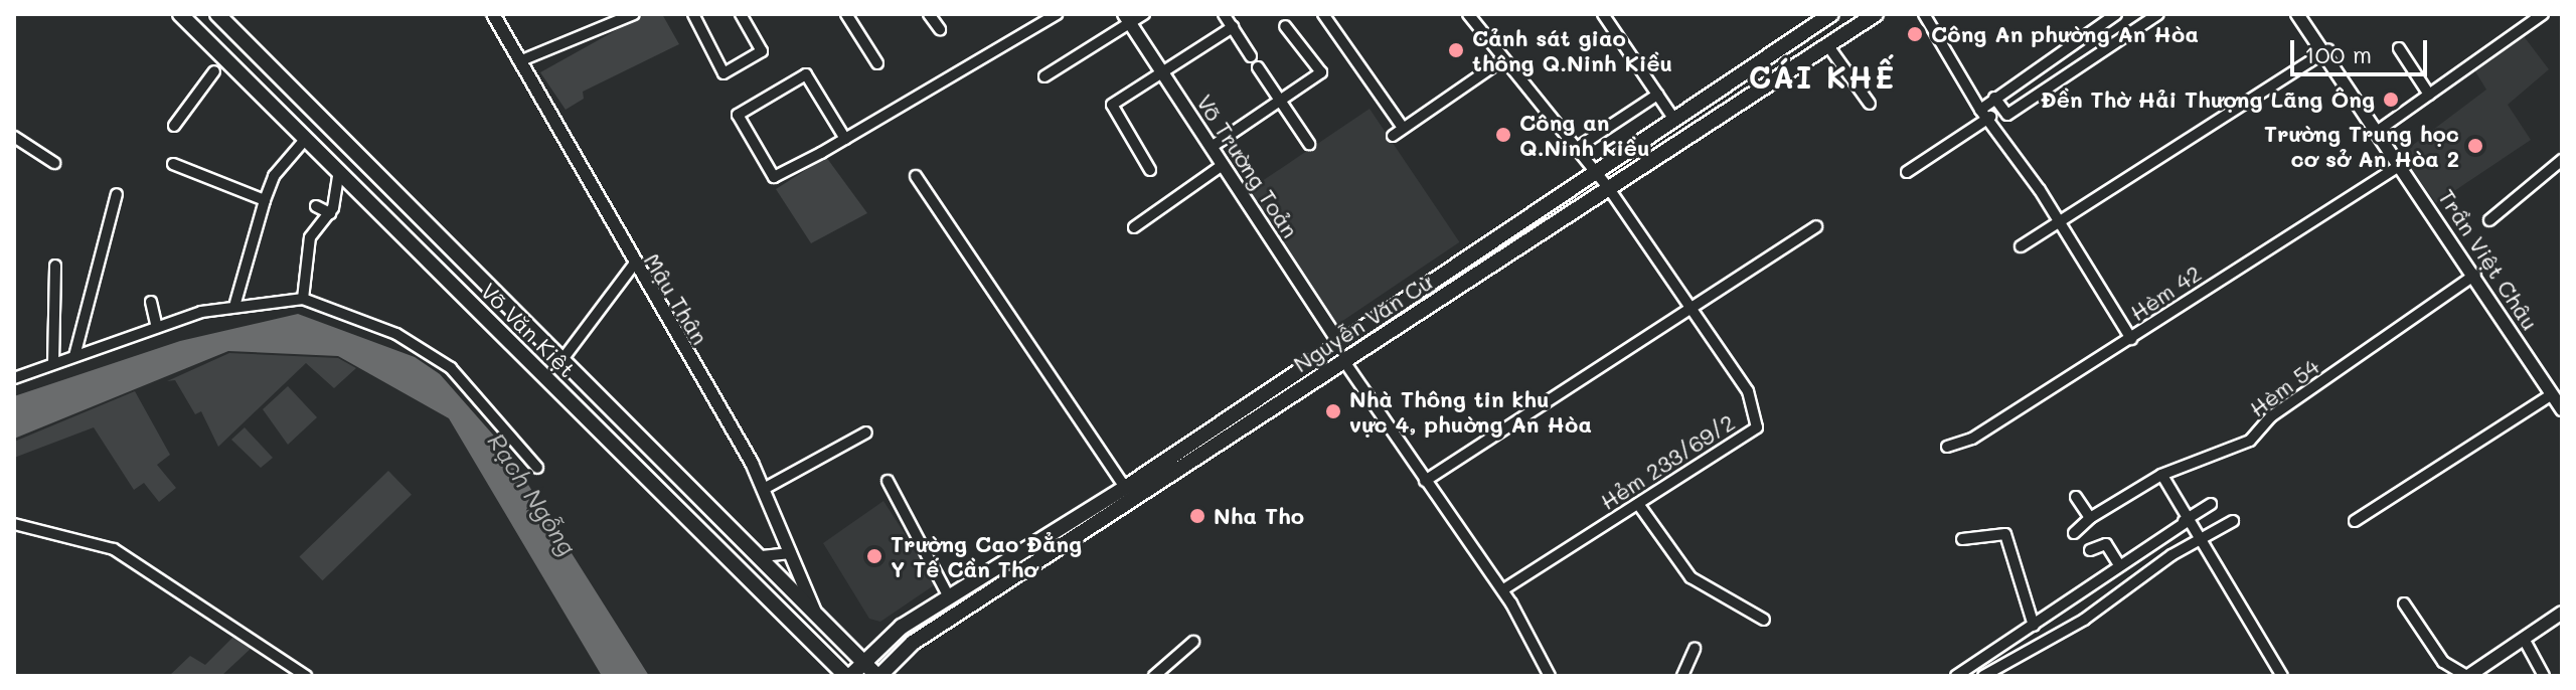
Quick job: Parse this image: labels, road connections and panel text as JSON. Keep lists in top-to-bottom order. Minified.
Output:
{"streets":{"main road":["Nguyễn Văn Cừ","Võ Văn Kiệt"],"street":["Võ Trường Toản","Trần Việt Châu","Hèm 42","Mậu Thân","Hèm 54","Hẻm 233/69/2"]},"crossings":[["Võ Trường Toản","Nguyễn Văn Cừ"],["Trần Việt Châu","Hèm 42"],["Trần Việt Châu","Hèm 54"],["Mậu Thân","Võ Văn Kiệt"],["Nguyễn Văn Cừ","Võ Văn Kiệt"],["Nguyễn Văn Cừ","Hẻm 233/69/2"]],"districts":["CÁI KHẾ"],"water":["Rạch Ngỗng"],"places":["Công An phường An Hòa","Cảnh sát giao thông Q.Ninh Kiều","Đền Thờ Hải Thượng Lãng Ông","Công an Q.Ninh Kiều","Trường Trung học cơ sở An Hòa 2","Nhà Thông tin khu vực 4, phuờng An Hòa","Nha Tho","Trường Cao Đẳng Y Tế Cần Thơ"],"scale_bar":"100 m"}
